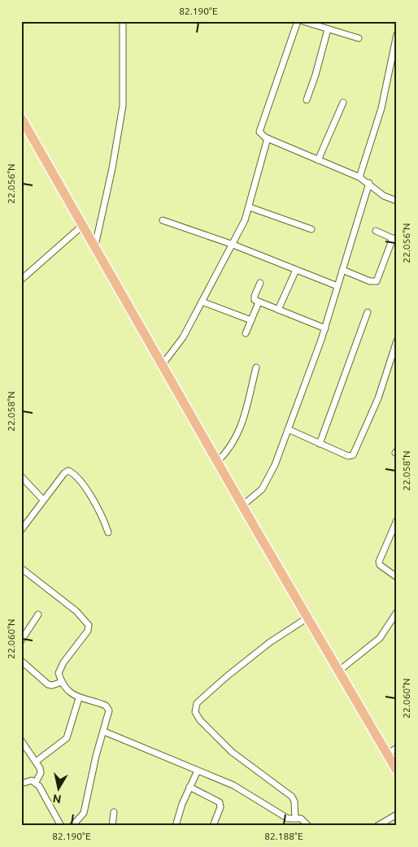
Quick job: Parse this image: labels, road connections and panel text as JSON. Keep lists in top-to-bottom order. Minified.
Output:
{"north":"bottom","coordinates":["82.190°E","22.056°N","22.058°N","22.060°N","82.188°E"]}
